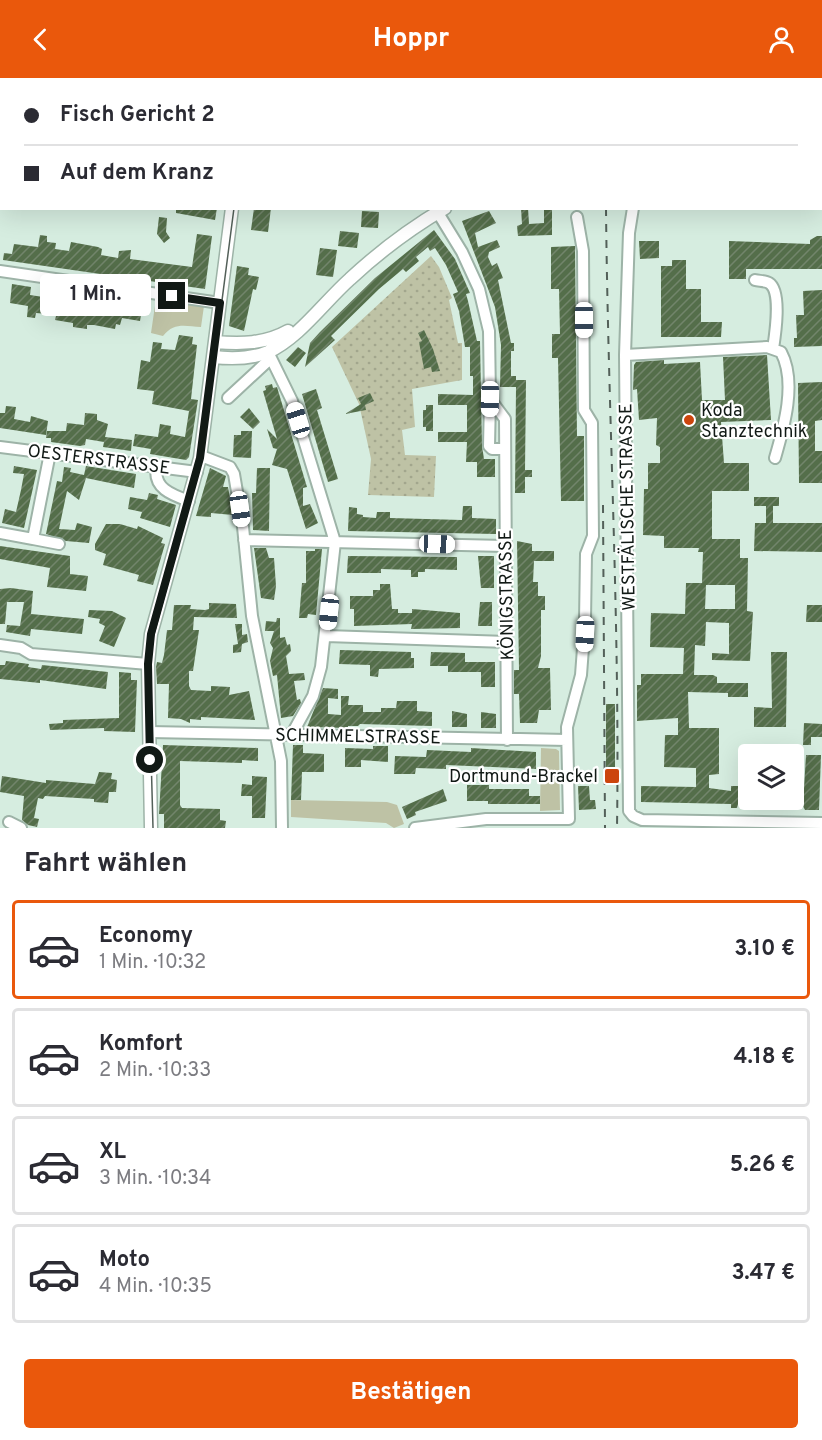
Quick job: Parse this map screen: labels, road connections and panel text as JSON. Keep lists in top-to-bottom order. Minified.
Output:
{"streets":{"street":["OESTERSTRASSE","WESTFÄLISCHE STRASSE","KÖNIGSTRASSE","SCHIMMELSTRASSE"]},"crossings":[["KÖNIGSTRASSE","SCHIMMELSTRASSE"]],"places":{"other":["Koda Stanztechnik"],"transit":["Dortmund-Brackel"]},"page":{"header":"Hoppr","banner":["Fisch Gericht 2","Auf dem Kranz"],"bubble":"1 Min.","heading":"Fahrt wählen","list":[{"name":"Economy","note":"1 Min. · 10:32","value":"3.10 €"},{"name":"Komfort","note":"2 Min. · 10:33","value":"4.18 €"},{"name":"XL","note":"3 Min. · 10:34","value":"5.26 €"},{"name":"Moto","note":"4 Min. · 10:35","value":"3.47 €"}],"buttons":"Bestätigen"}}
